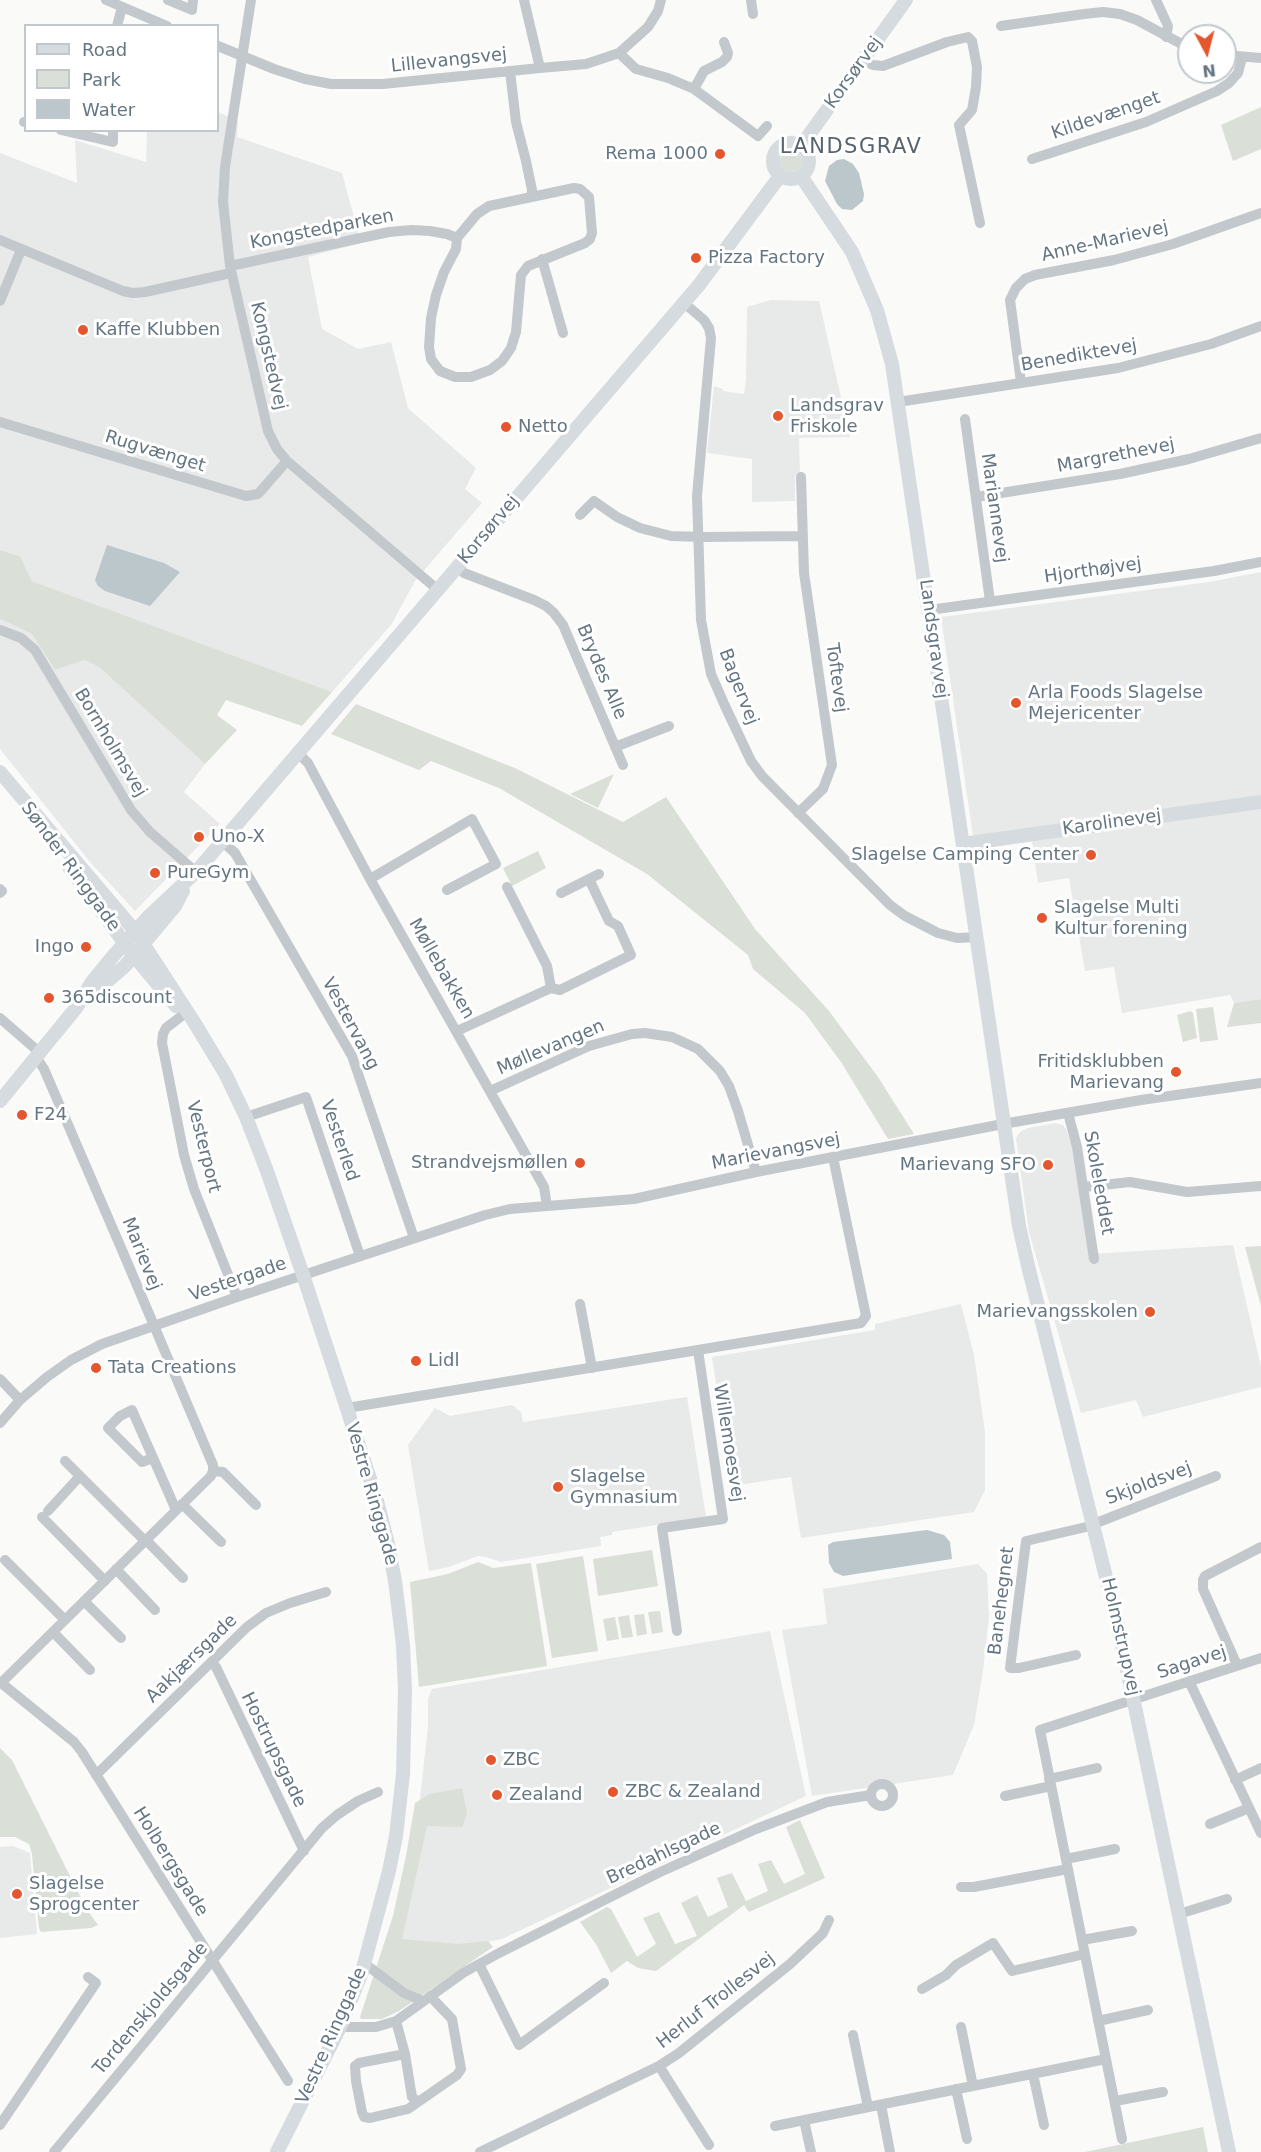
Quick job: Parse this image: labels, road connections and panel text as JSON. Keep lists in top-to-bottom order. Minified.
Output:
{"streets":{"street":["Lillevangsvej","Korsørvej","Kildevænget","Kongstedparken","Anne-Marievej","Kongstedvej","Benediktevej","Rugvænget","Margrethevej","Mariannevej","Hjorthøjvej","Landsgravvej","Brydes Alle","Toftevej","Bagervej","Bornholmsvej","Karolinevej","Sønder Ringgade","Møllebakken","Vestervang","Møllevangen","Vesterled","Vesterport","Marievangsvej","Skoleleddet","Marievej","Vestergade","Willemoesvej","Skjoldsvej","Vestre Ringgade","Banehegnet","Holmstrupvej","Aakjærsgade","Sagavej","Hostrupsgade","Bredahlsgade","Holbergsgade","Herluf Trollesvej","Tordenskjoldsgade"]},"crossings":[["Lillevangsvej","Kongstedvej"],["Korsørvej","Kongstedvej"],["Korsørvej","Landsgravvej"],["Korsørvej","Brydes Alle"],["Korsørvej","Bagervej"],["Korsørvej","Bornholmsvej"],["Korsørvej","Sønder Ringgade"],["Korsørvej","Møllebakken"],["Korsørvej","Vestervang"],["Korsørvej","Marievej"],["Korsørvej","Vestre Ringgade"],["Kongstedparken","Kongstedvej"],["Anne-Marievej","Benediktevej"],["Kongstedvej","Rugvænget"],["Benediktevej","Landsgravvej"],["Margrethevej","Mariannevej"],["Mariannevej","Hjorthøjvej"],["Hjorthøjvej","Landsgravvej"],["Landsgravvej","Bagervej"],["Landsgravvej","Karolinevej"],["Landsgravvej","Marievangsvej"],["Landsgravvej","Holmstrupvej"],["Toftevej","Bagervej"],["Sønder Ringgade","Vestre Ringgade"],["Møllebakken","Møllevangen"],["Møllebakken","Marievangsvej"],["Vestervang","Marievangsvej"],["Møllevangen","Marievangsvej"],["Vesterled","Marievangsvej"],["Vesterled","Vestre Ringgade"],["Vesterport","Vestergade"],["Vesterport","Vestre Ringgade"],["Marievangsvej","Skoleleddet"],["Marievangsvej","Vestergade"],["Marievangsvej","Vestre Ringgade"],["Marievangsvej","Holmstrupvej"],["Marievej","Vestergade"],["Vestergade","Vestre Ringgade"],["Skjoldsvej","Banehegnet"],["Skjoldsvej","Holmstrupvej"],["Vestre Ringgade","Bredahlsgade"],["Banehegnet","Holmstrupvej"],["Holmstrupvej","Sagavej"],["Aakjærsgade","Hostrupsgade"],["Aakjærsgade","Holbergsgade"],["Hostrupsgade","Tordenskjoldsgade"],["Holbergsgade","Tordenskjoldsgade"]],"districts":["LANDSGRAV"],"places":["Rema 1000","Pizza Factory","Kaffe Klubben","Landsgrav Friskole","Netto","Arla Foods Slagelse Mejericenter","Uno-X","Slagelse Camping Center","PureGym","Slagelse Multi Kultur forening","Ingo","365discount","Fritidsklubben Marievang","F24","Strandvejsmøllen","Marievang SFO","Marievangsskolen","Lidl","Tata Creations","Slagelse Gymnasium","ZBC","ZBC & Zealand","Zealand","Slagelse Sprogcenter"],"legend":["Road","Park","Water"],"north":"bottom"}
